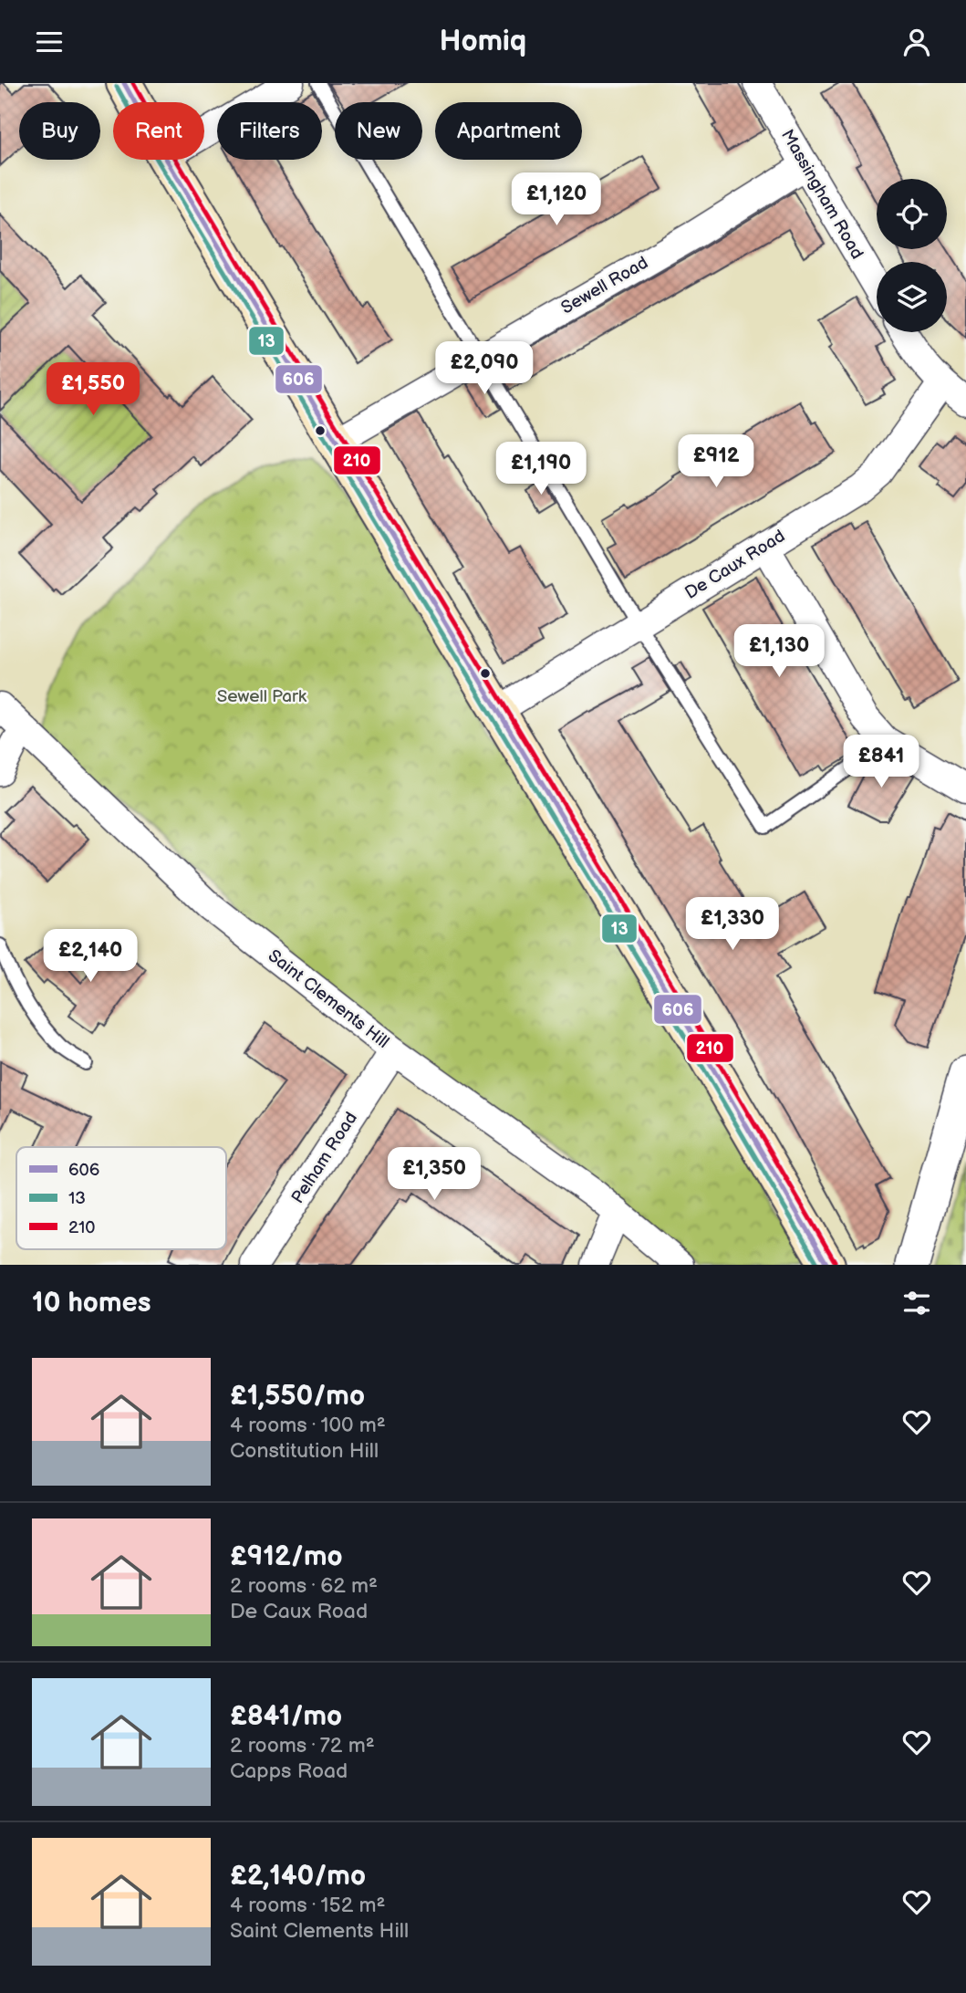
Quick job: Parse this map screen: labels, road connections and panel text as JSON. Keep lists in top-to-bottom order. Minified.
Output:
{"streets":{"street":["Massingham Road","Sewell Road","De Caux Road","Saint Clements Hill","Pelham Road"]},"crossings":[["Massingham Road","Sewell Road"],["Saint Clements Hill","Pelham Road"]],"parks":["Sewell Park"],"lines":["transit line 606","transit line 210","transit line 13"],"legend":["606","13","210"],"page":{"header":"Homiq","chip":["Buy","Rent","Filters","New","Apartment"],"price":["£1,120","£2,090","£1,550","£912","£1,190","£1,130","£841","£1,330","£2,140","£1,350"],"heading":"10 homes","list":[{"name":"£1,550/mo","note":"4 rooms · 100 m² · Constitution Hill"},{"name":"£912/mo","note":"2 rooms · 62 m² · De Caux Road"},{"name":"£841/mo","note":"2 rooms · 72 m² · Capps Road"},{"name":"£2,140/mo","note":"4 rooms · 152 m² · Saint Clements Hill"}]}}
